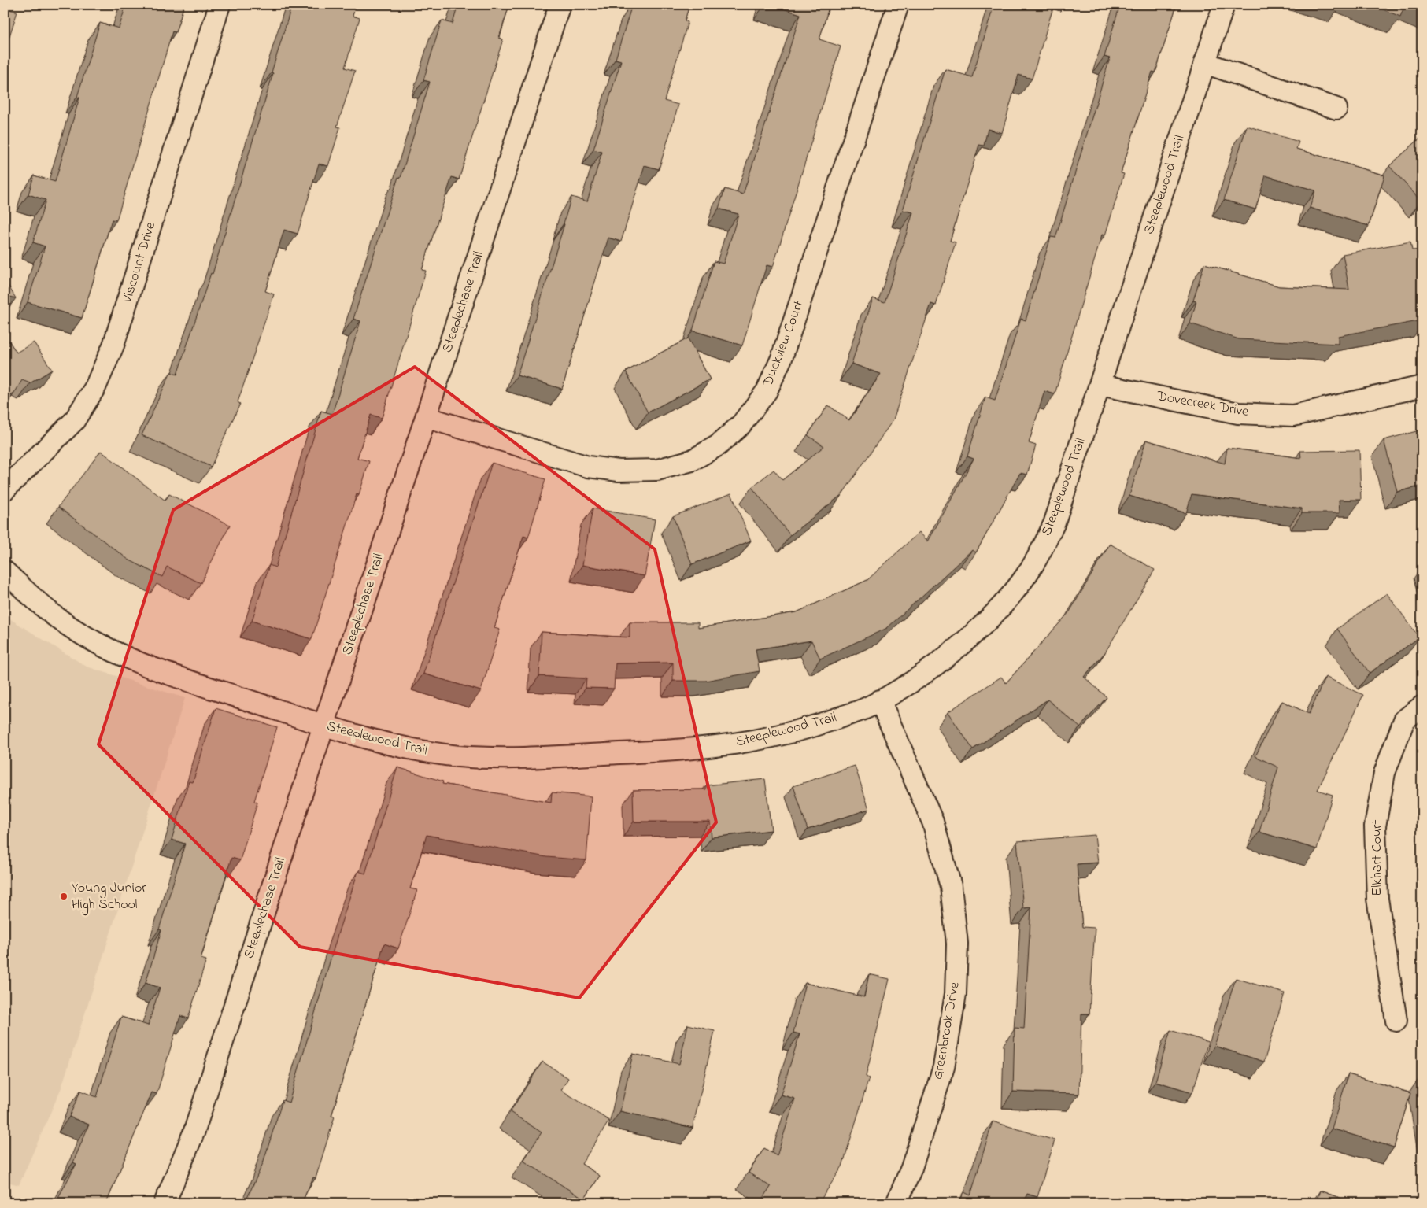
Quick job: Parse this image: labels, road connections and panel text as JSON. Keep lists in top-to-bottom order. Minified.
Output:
{"streets":{"street":["Steeplewood Trail","Viscount Drive","Steeplechase Trail","Duckview Court","Dovecreek Drive","Elkhart Court","Greenbrook Drive"]},"crossings":[["Steeplewood Trail","Steeplechase Trail"],["Steeplewood Trail","Dovecreek Drive"],["Steeplewood Trail","Greenbrook Drive"],["Steeplechase Trail","Duckview Court"]],"places":["Young Junior High School"]}
